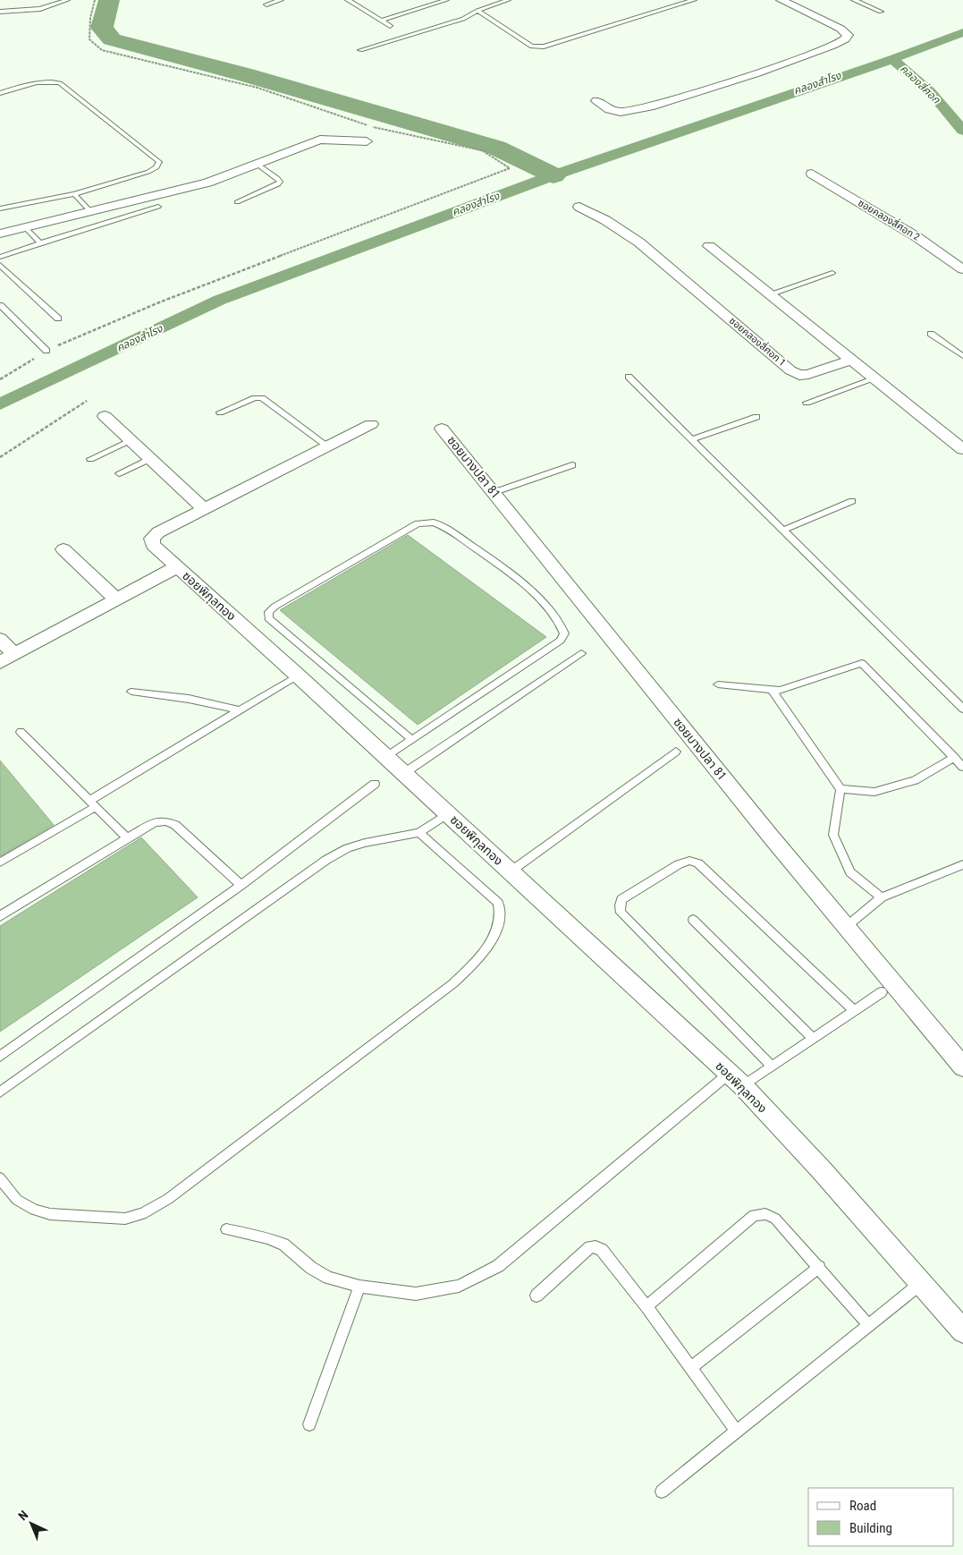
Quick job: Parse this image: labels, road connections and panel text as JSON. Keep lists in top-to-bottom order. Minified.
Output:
{"streets":{"street":["ซอยคลองสี่ศอก 2","ซอยคลองสี่ศอก 1","ซอยบางปลา 81","ซอยพิกุลทอง"]},"water":["คลองสำโรง","คลองสี่ศอก"],"legend":["Road","Building"],"north":"top left"}
